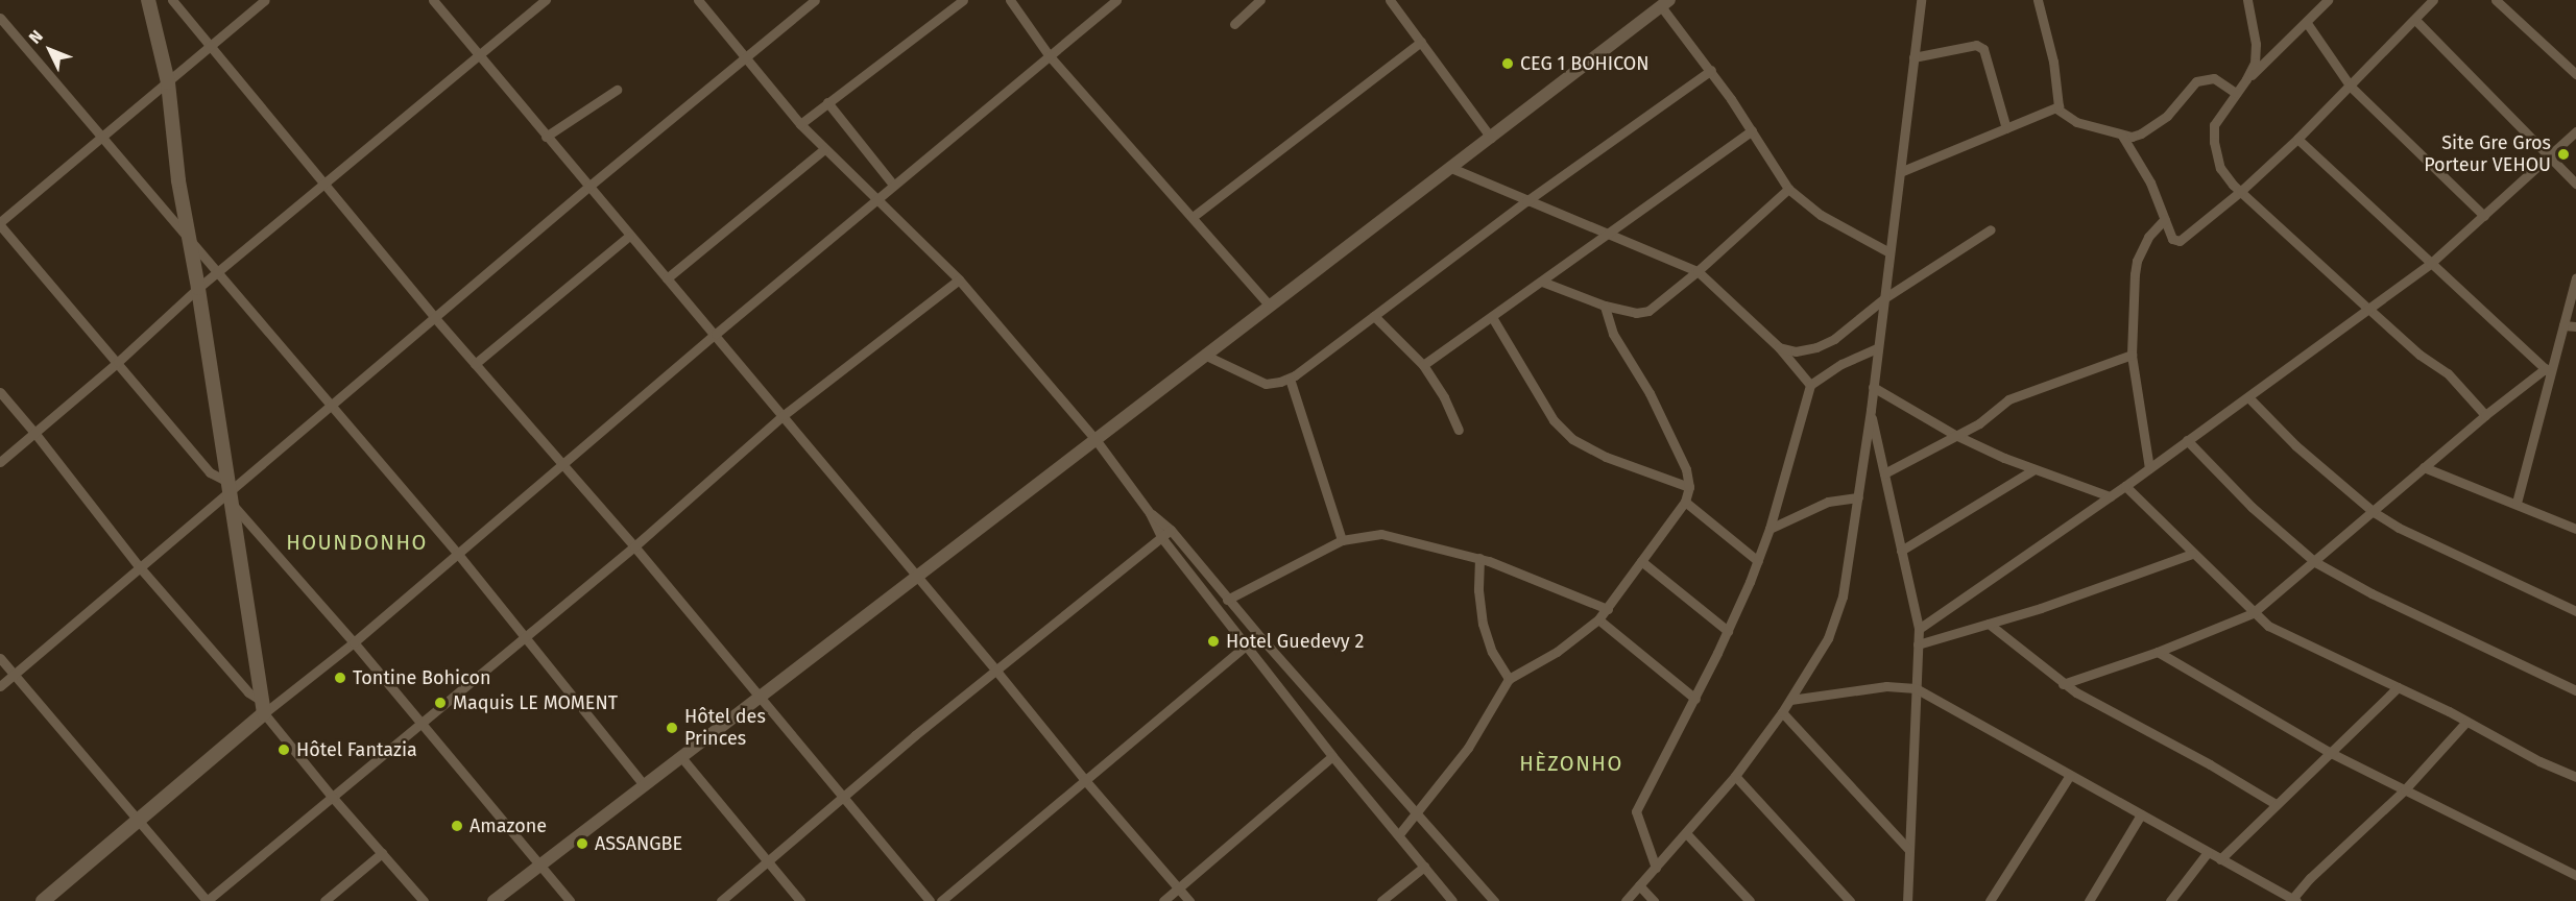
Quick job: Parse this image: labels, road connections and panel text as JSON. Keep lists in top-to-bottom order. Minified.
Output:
{"districts":["HOUNDONHO","HÈZONHO"],"places":["CEG 1 BOHICON","Site Gre Gros Porteur VEHOU","Hotel Guedevy 2","Tontine Bohicon","Maquis LE MOMENT","Hôtel des Princes","Hôtel Fantazia","Amazone","ASSANGBE"],"north":"top left"}
